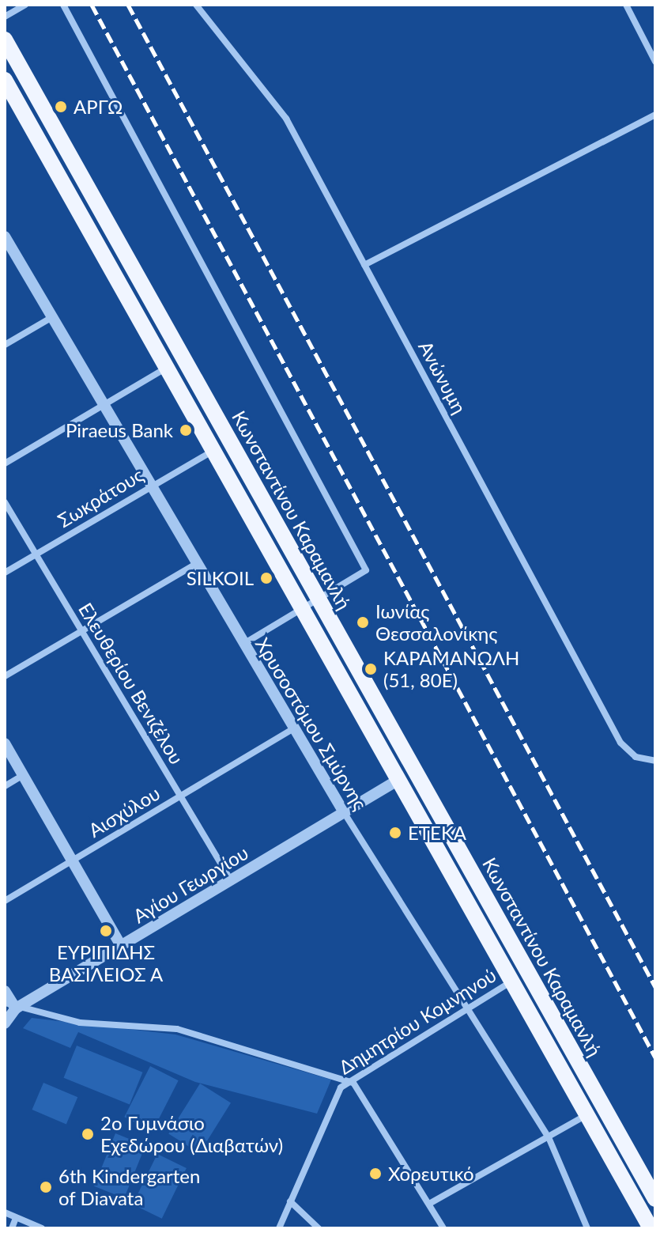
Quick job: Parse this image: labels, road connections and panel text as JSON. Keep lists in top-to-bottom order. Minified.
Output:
{"streets":{"main road":["Κωνσταντίνου Καραμανλή"],"street":["Ανώνυμη","Σωκράτους","Ελευθερίου Βενιζέλου","Χρυσοστόμου Σμύρνης","Αισχύλου","Αγίου Γεωργίου","Δημητρίου Κομνηνού"]},"crossings":[["Σωκράτους","Κωνσταντίνου Καραμανλή"],["Σωκράτους","Ελευθερίου Βενιζέλου"],["Σωκράτους","Χρυσοστόμου Σμύρνης"],["Κωνσταντίνου Καραμανλή","Αγίου Γεωργίου"],["Κωνσταντίνου Καραμανλή","Δημητρίου Κομνηνού"],["Ελευθερίου Βενιζέλου","Αισχύλου"],["Ελευθερίου Βενιζέλου","Αγίου Γεωργίου"],["Χρυσοστόμου Σμύρνης","Αισχύλου"],["Χρυσοστόμου Σμύρνης","Αγίου Γεωργίου"],["Χρυσοστόμου Σμύρνης","Δημητρίου Κομνηνού"]],"places":["ΑΡΓΩ","Piraeus Bank","SILKOIL","Ιωνίας Θεσσαλονίκης","ΚΑΡΑΜΑΝΩΛΗ (51, 80Ε)","ΕΤΕΚΑ","ΕΥΡΙΠΙΔΗΣ ΒΑΣΙΛΕΙΟΣ Α","2ο Γυμνάσιο Εχεδώρου (Διαβατών)","Χορευτικό","6th Kindergarten of Diavata"]}
